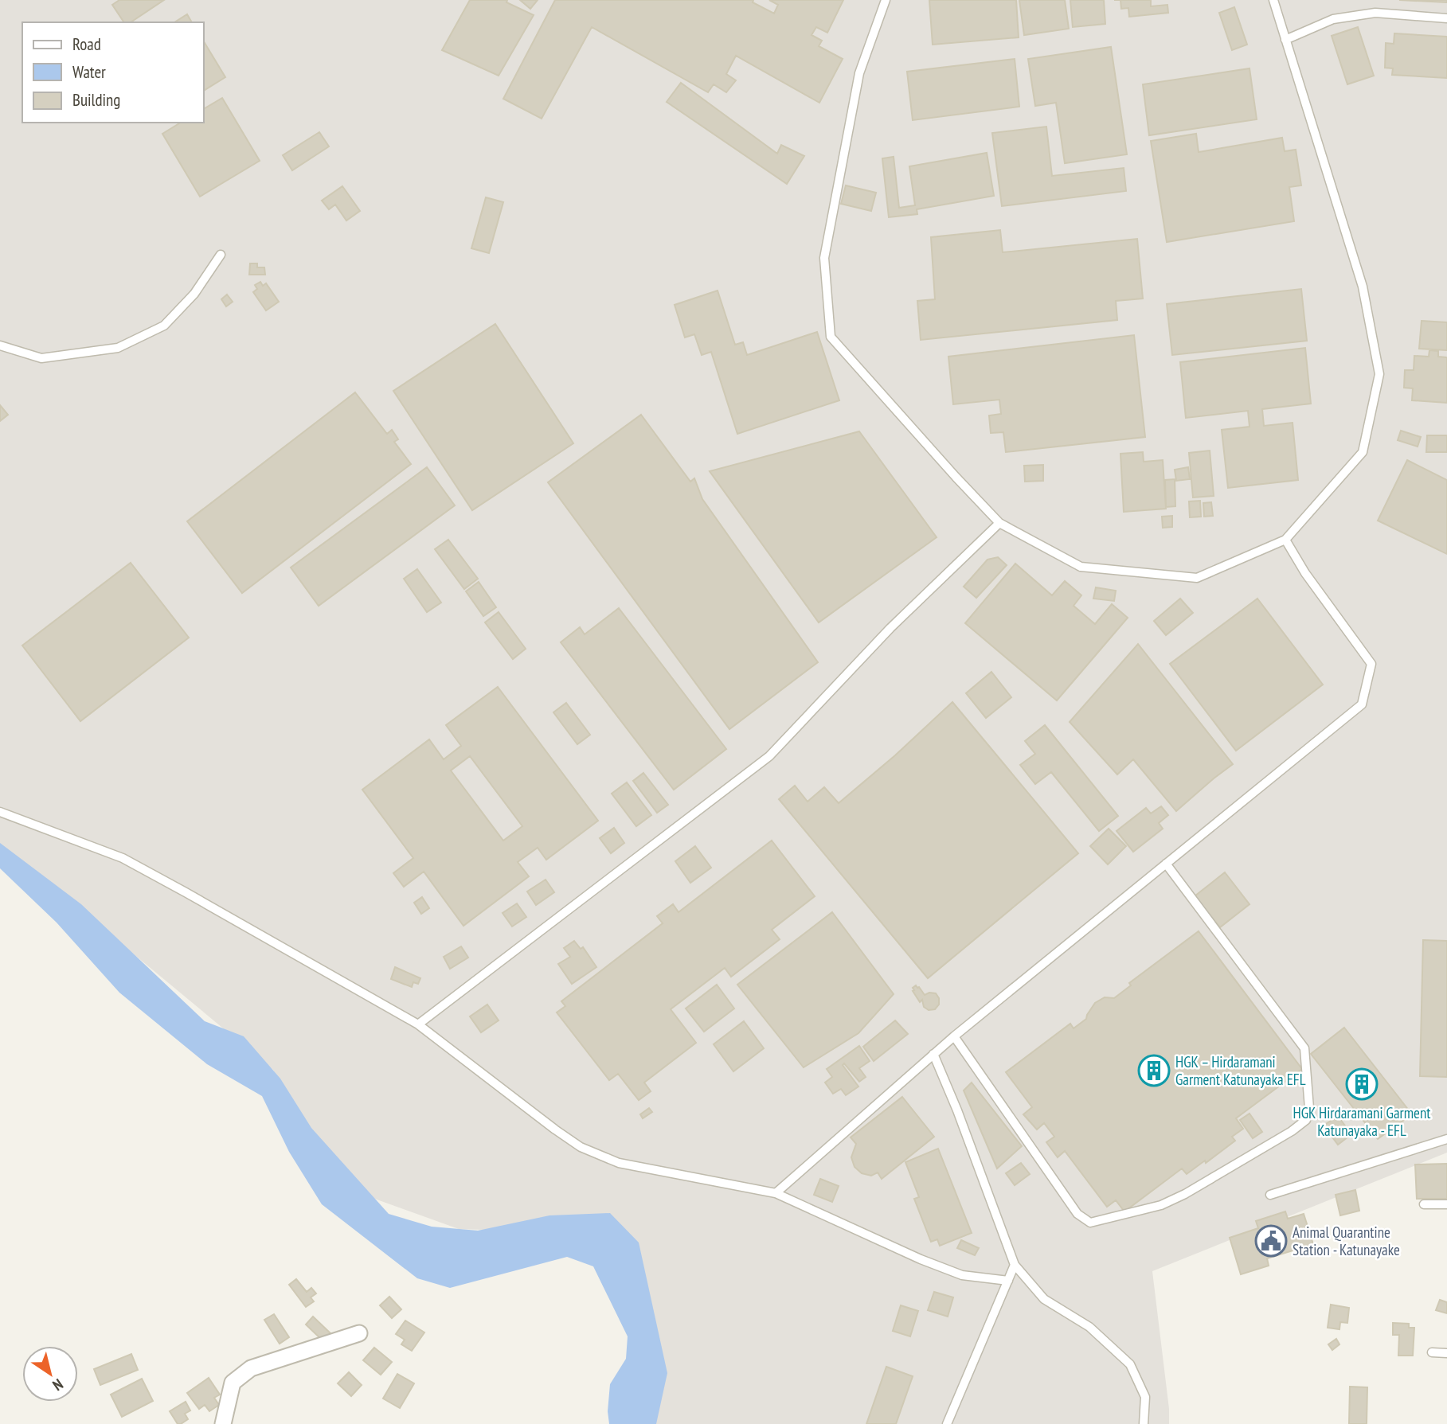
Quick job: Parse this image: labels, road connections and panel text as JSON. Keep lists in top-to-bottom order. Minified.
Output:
{"places":{"building":["HGK – Hirdaramani Garment Katunayaka EFL","HGK Hirdaramani Garment Katunayaka - EFL"],"public building":["Animal Quarantine Station - Katunayake"]},"legend":["Road","Water","Building"],"north":"bottom right"}
